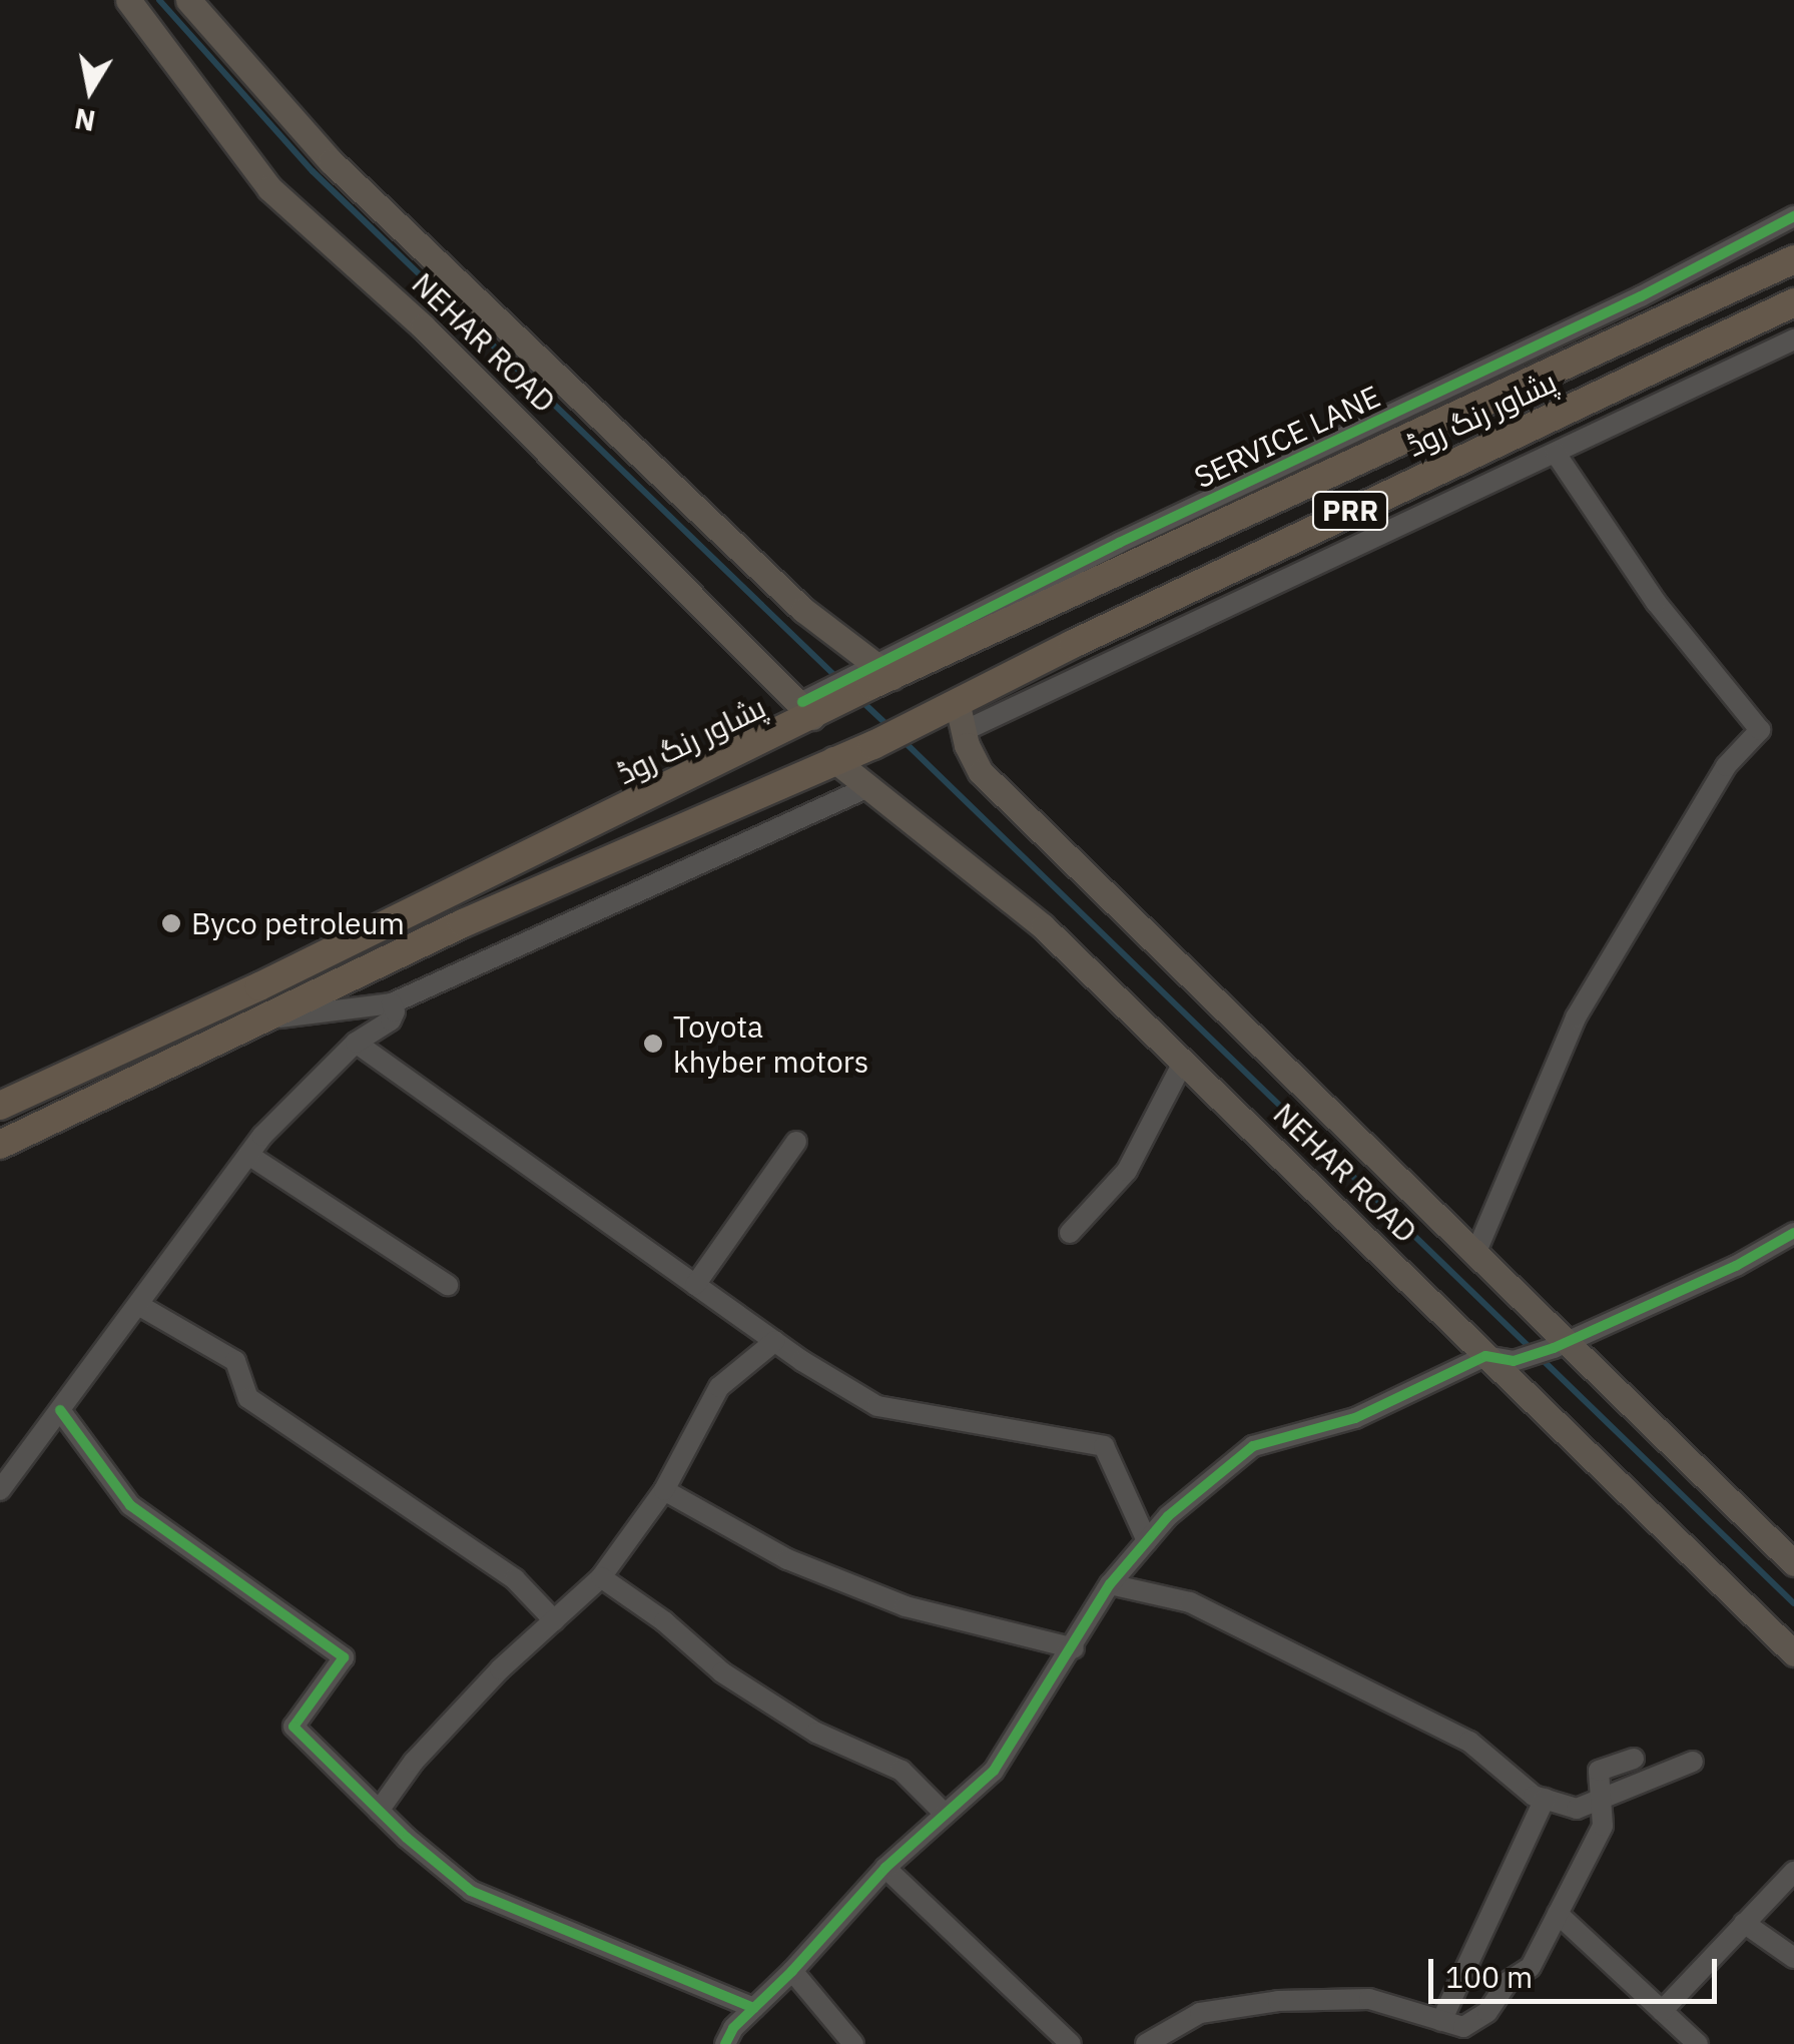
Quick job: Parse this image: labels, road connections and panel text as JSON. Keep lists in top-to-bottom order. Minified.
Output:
{"streets":{"highway":["پشاور رنگ روڈ","PRR"],"main road":["NEHAR ROAD"],"street":["SERVICE LANE"]},"crossings":[["NEHAR ROAD","پشاور رنگ روڈ"],["پشاور رنگ روڈ","SERVICE LANE"]],"places":["Byco petroleum","Toyota khyber motors"],"scale_bar":"100 m","north":"bottom"}
